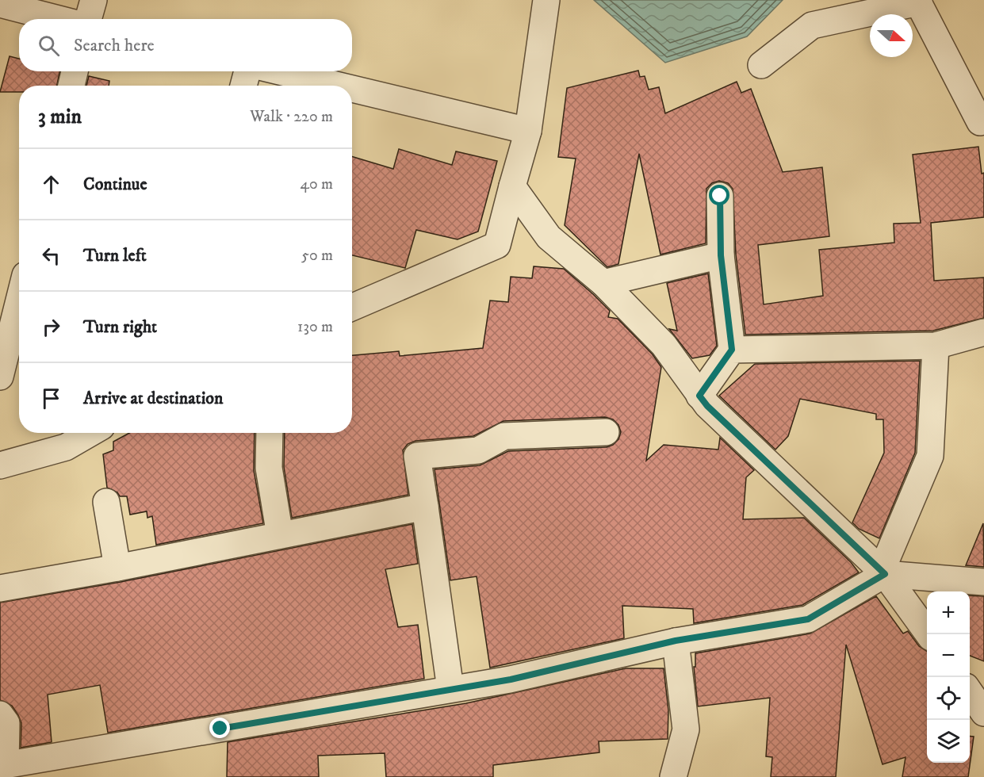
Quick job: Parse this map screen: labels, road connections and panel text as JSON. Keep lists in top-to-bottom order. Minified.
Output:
{"north":"right","page":{"search":"Search here","heading":["3 min","Walk · 220 m"],"list":[["Continue","40 m"],["Turn left","50 m"],["Turn right","130 m"],"Arrive at destination"],"map_buttons":["+","−"]}}
